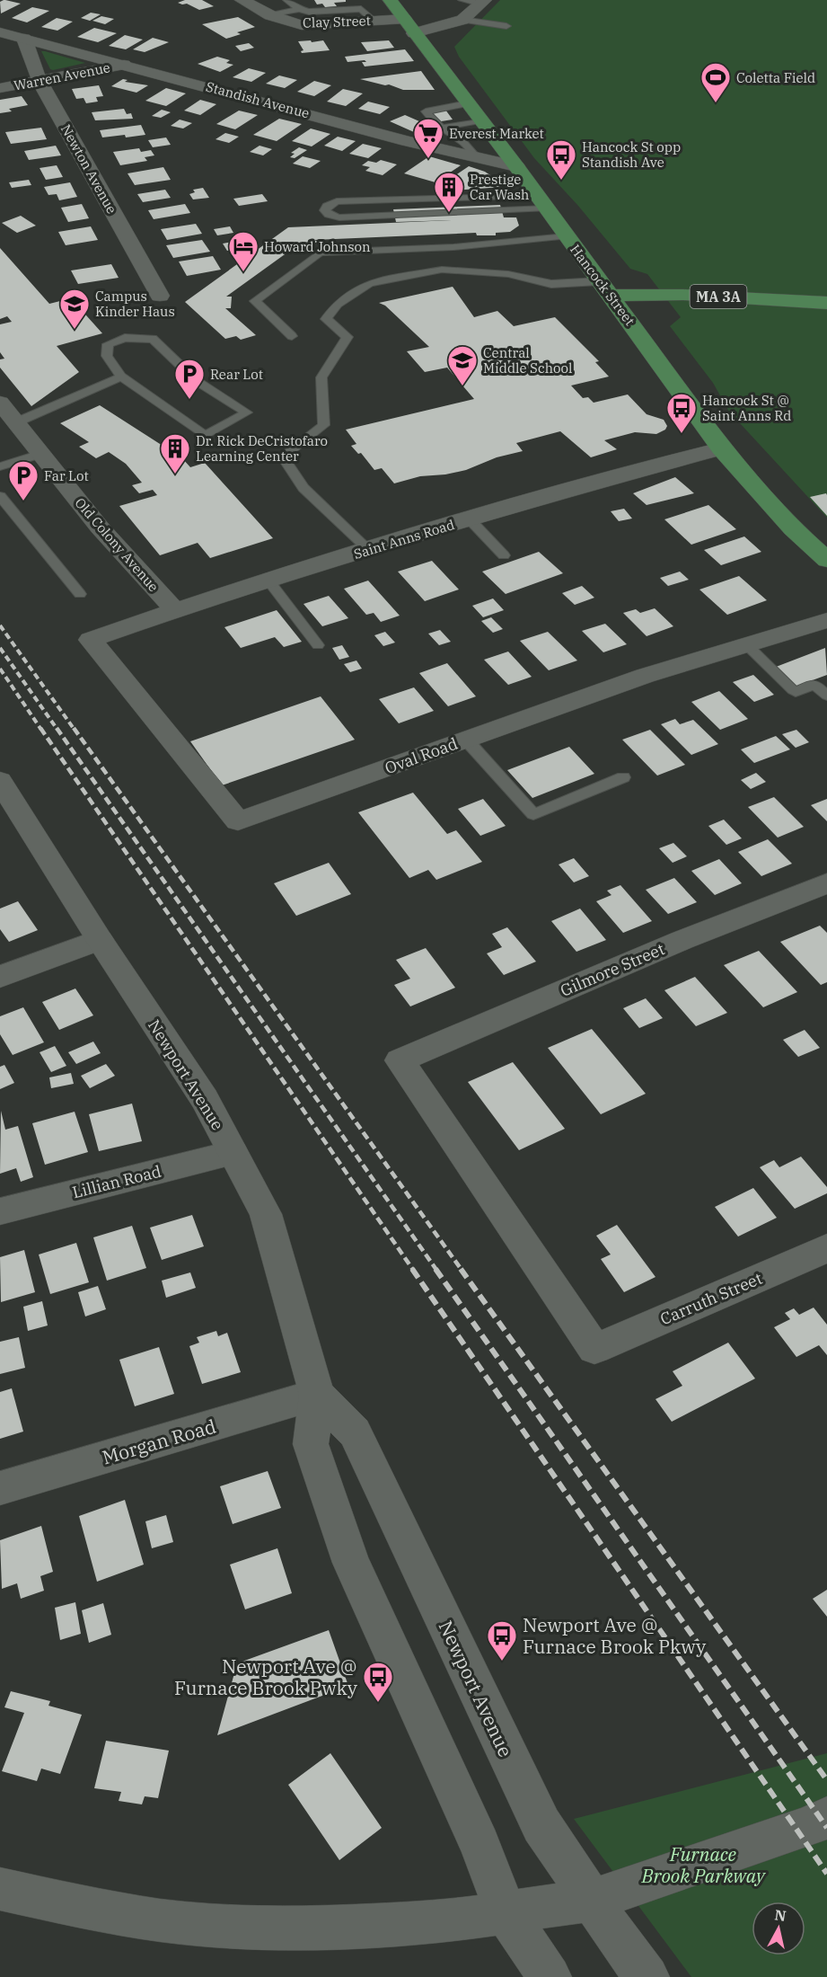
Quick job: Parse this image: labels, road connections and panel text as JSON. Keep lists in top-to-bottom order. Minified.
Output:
{"streets":{"main road":["Hancock Street","MA 3A"],"street":["Clay Street","Warren Avenue","Standish Avenue","Newton Avenue","Saint Anns Road","Old Colony Avenue","Oval Road","Gilmore Street","Newport Avenue","Lillian Road","Carruth Street","Morgan Road"]},"crossings":[["Clay Street","Hancock Street"],["Warren Avenue","Standish Avenue"],["Warren Avenue","Newton Avenue"],["Standish Avenue","Newton Avenue"],["Standish Avenue","Hancock Street"],["Hancock Street","MA 3A"],["Hancock Street","Saint Anns Road"],["Saint Anns Road","Old Colony Avenue"],["Saint Anns Road","Oval Road"],["Gilmore Street","Carruth Street"],["Newport Avenue","Lillian Road"],["Newport Avenue","Morgan Road"]],"parks":["Furnace Brook Parkway"],"places":{"sports":["Coletta Field"],"supermarket":["Everest Market"],"bus stop":["Hancock St opp Standish Ave","Hancock St @ Saint Anns Rd","Newport Ave @ Furnace Brook Pkwy","Newport Ave @ Furnace Brook Pwky"],"building":["Prestige Car Wash","Dr. Rick DeCristofaro Learning Center"],"hotel":["Howard Johnson"],"school or university":["Campus Kinder Haus","Central Middle School"],"parking":["Rear Lot","Far Lot"]},"north":"top"}
